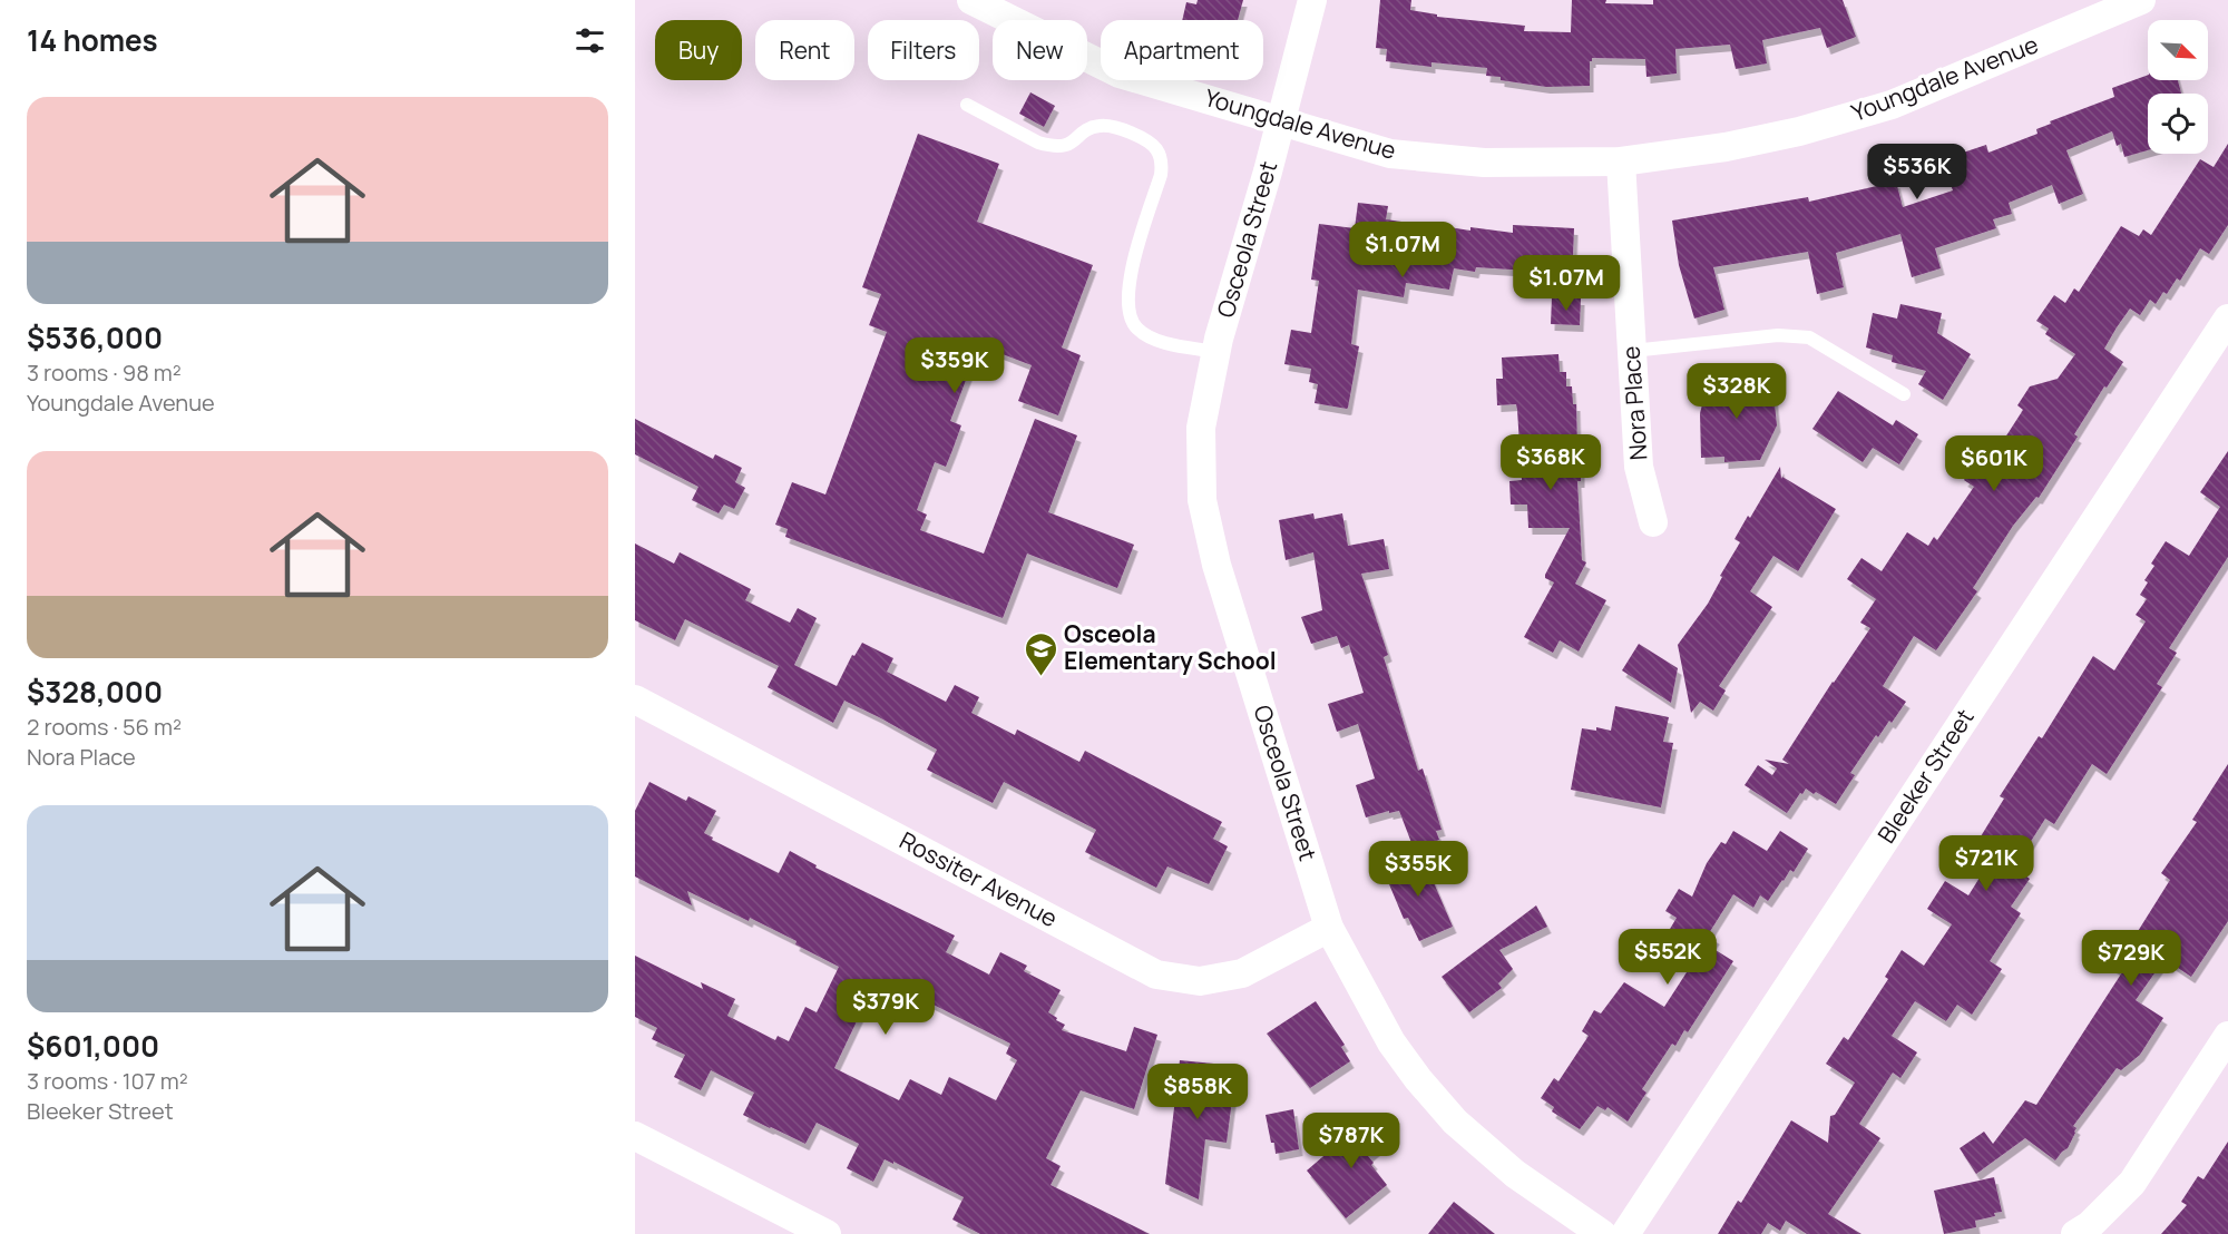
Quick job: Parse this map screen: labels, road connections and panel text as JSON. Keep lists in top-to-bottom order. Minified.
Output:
{"streets":{"street":["Youngdale Avenue","Osceola Street","Nora Place","Bleeker Street","Rossiter Avenue"]},"crossings":[["Youngdale Avenue","Osceola Street"],["Youngdale Avenue","Nora Place"],["Osceola Street","Rossiter Avenue"]],"places":{"school or university":["Osceola Elementary School"]},"north":"bottom right","page":{"heading":"14 homes","chip":["Buy","Rent","Filters","New","Apartment"],"list":[{"name":"$536,000","note":"3 rooms · 98 m² · Youngdale Avenue"},{"name":"$328,000","note":"2 rooms · 56 m² · Nora Place"},{"name":"$601,000","note":"3 rooms · 107 m² · Bleeker Street"}],"price":["$536K","$1.07M","$1.07M","$359K","$328K","$368K","$601K","$721K","$355K","$552K","$729K","$379K","$858K","$787K"]}}
